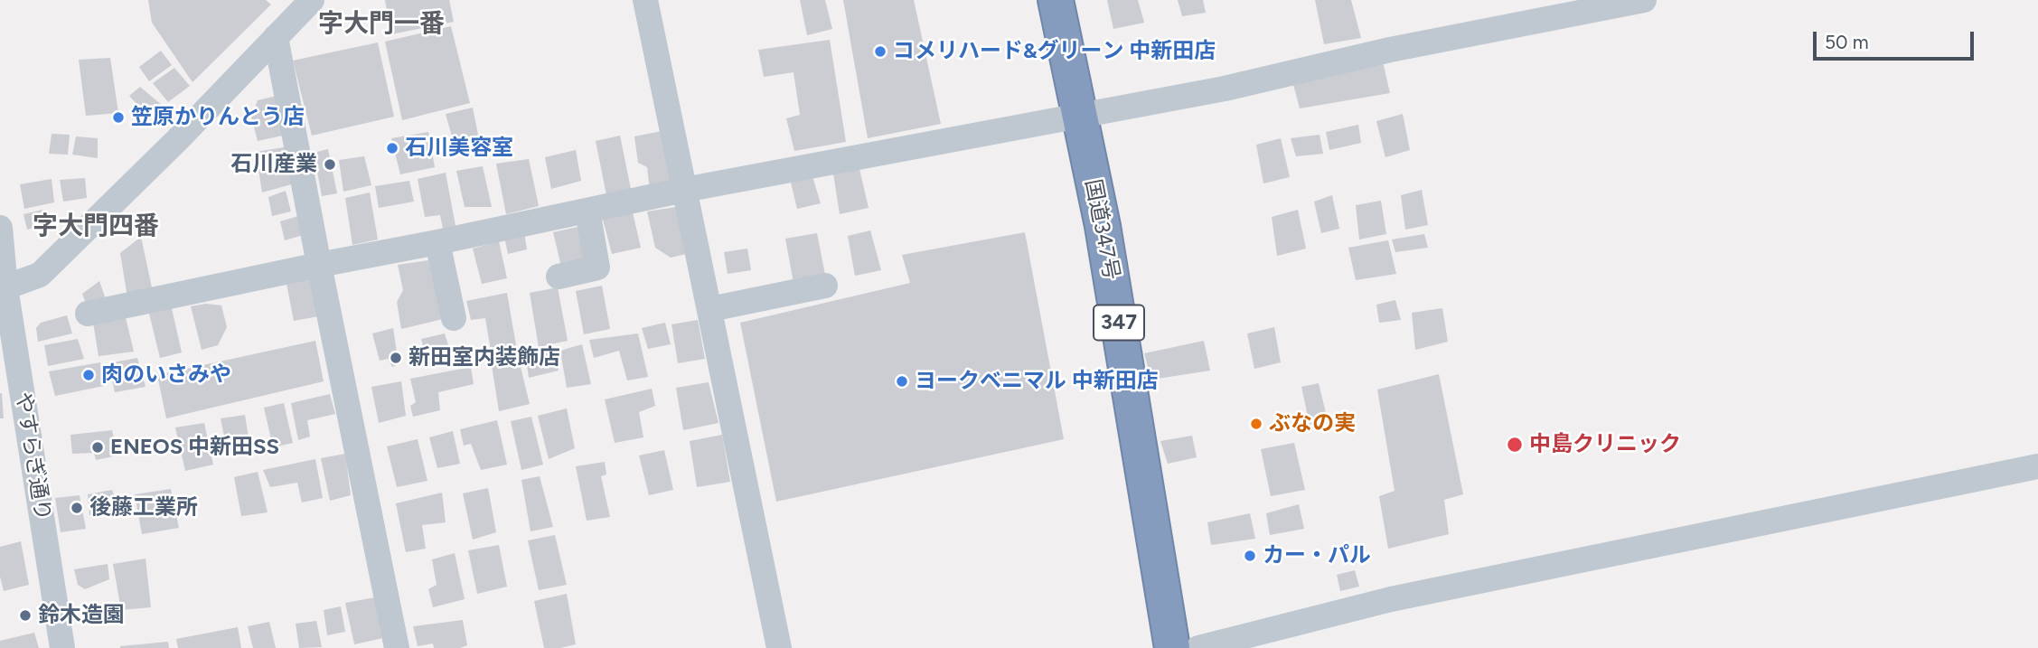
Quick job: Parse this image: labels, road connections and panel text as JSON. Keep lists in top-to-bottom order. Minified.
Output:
{"streets":{"highway":["国道347号","347"],"street":["やすらぎ通り"]},"districts":["字大門一番","字大門四番"],"places":["コメリハード&グリーン 中新田店","笠原かりんとう店","石川美容室","石川産業","新田室内装飾店","肉のいさみや","ヨークベニマル 中新田店","ぶなの実","中島クリニック","ENEOS 中新田SS","後藤工業所","カー・パル","鈴木造園"],"scale_bar":"50 m"}
